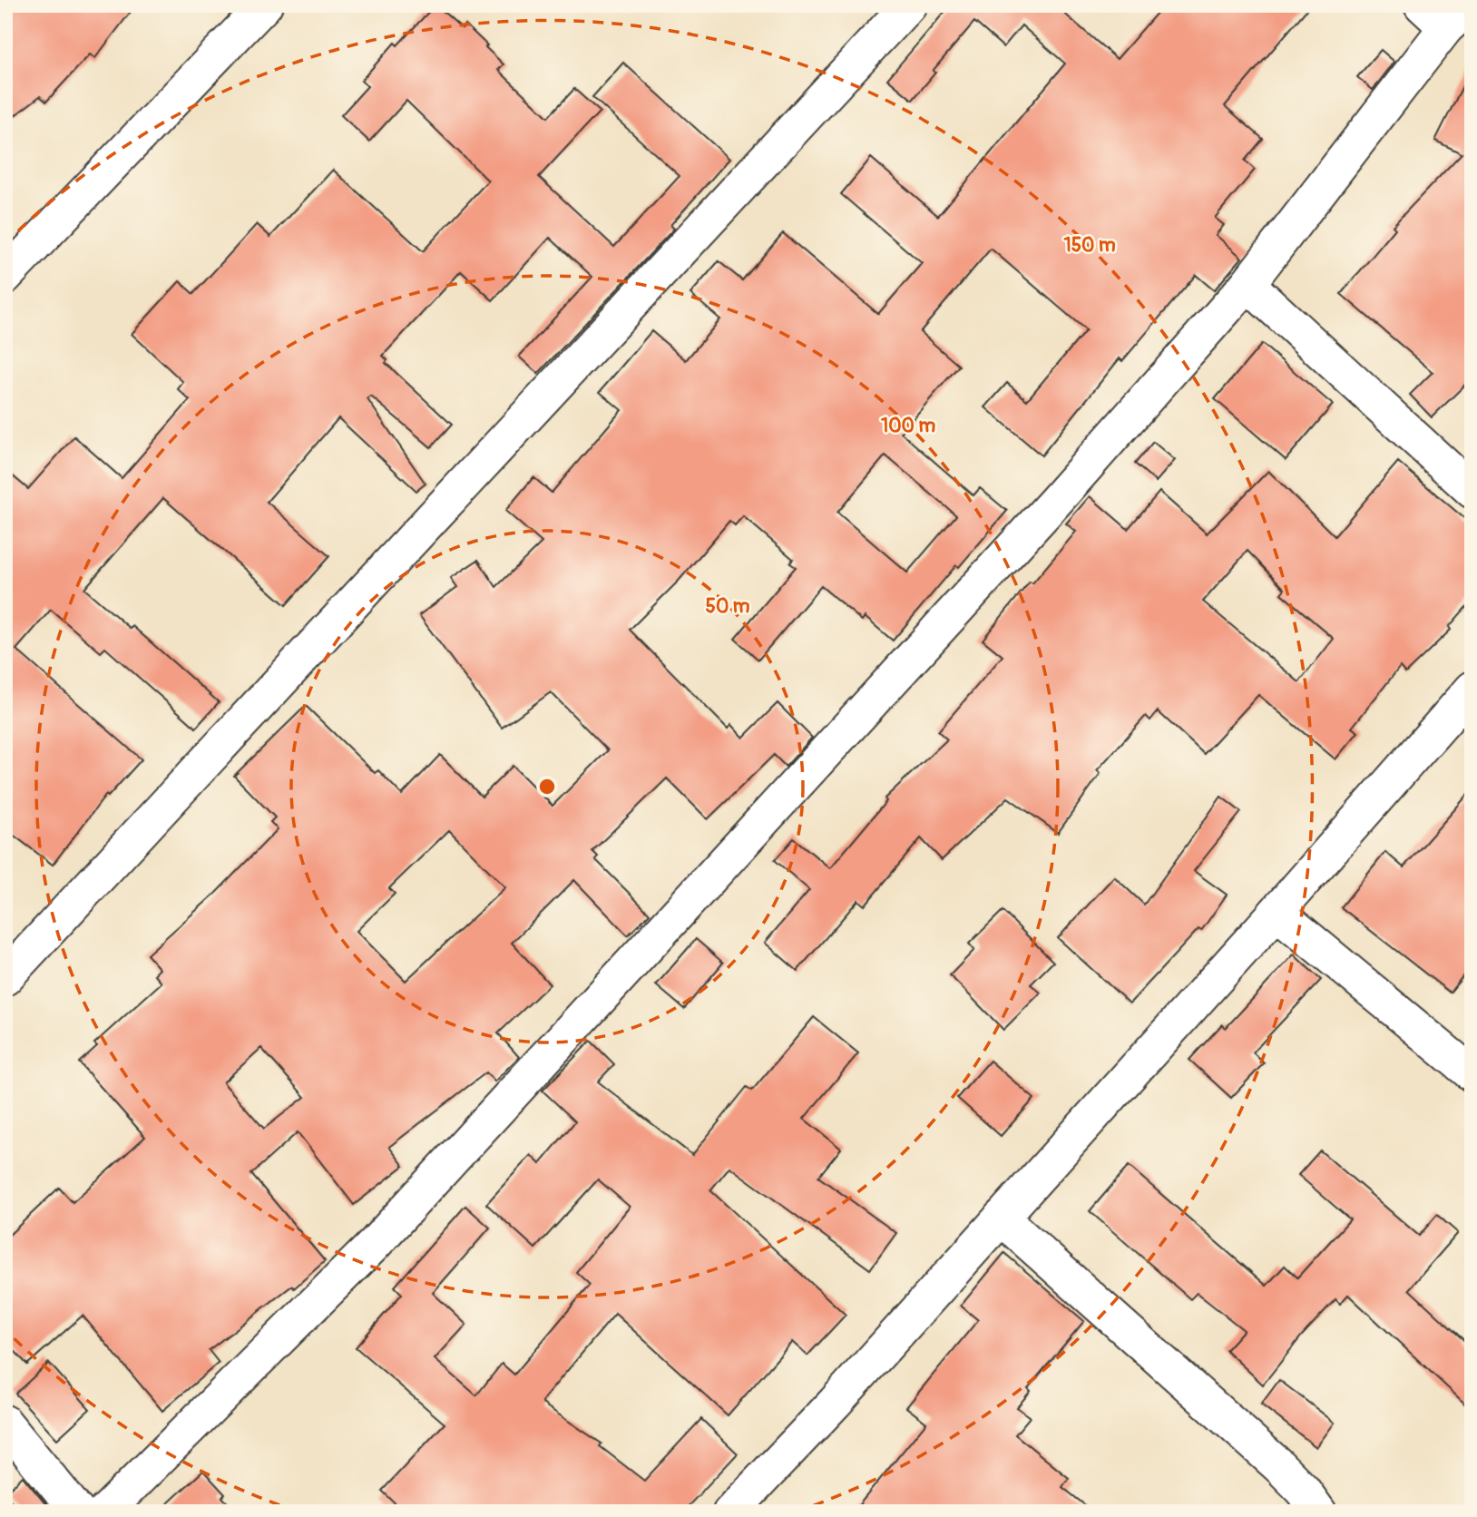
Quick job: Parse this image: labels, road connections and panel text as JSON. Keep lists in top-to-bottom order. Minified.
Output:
{"rings":["150 m","100 m","50 m"]}
